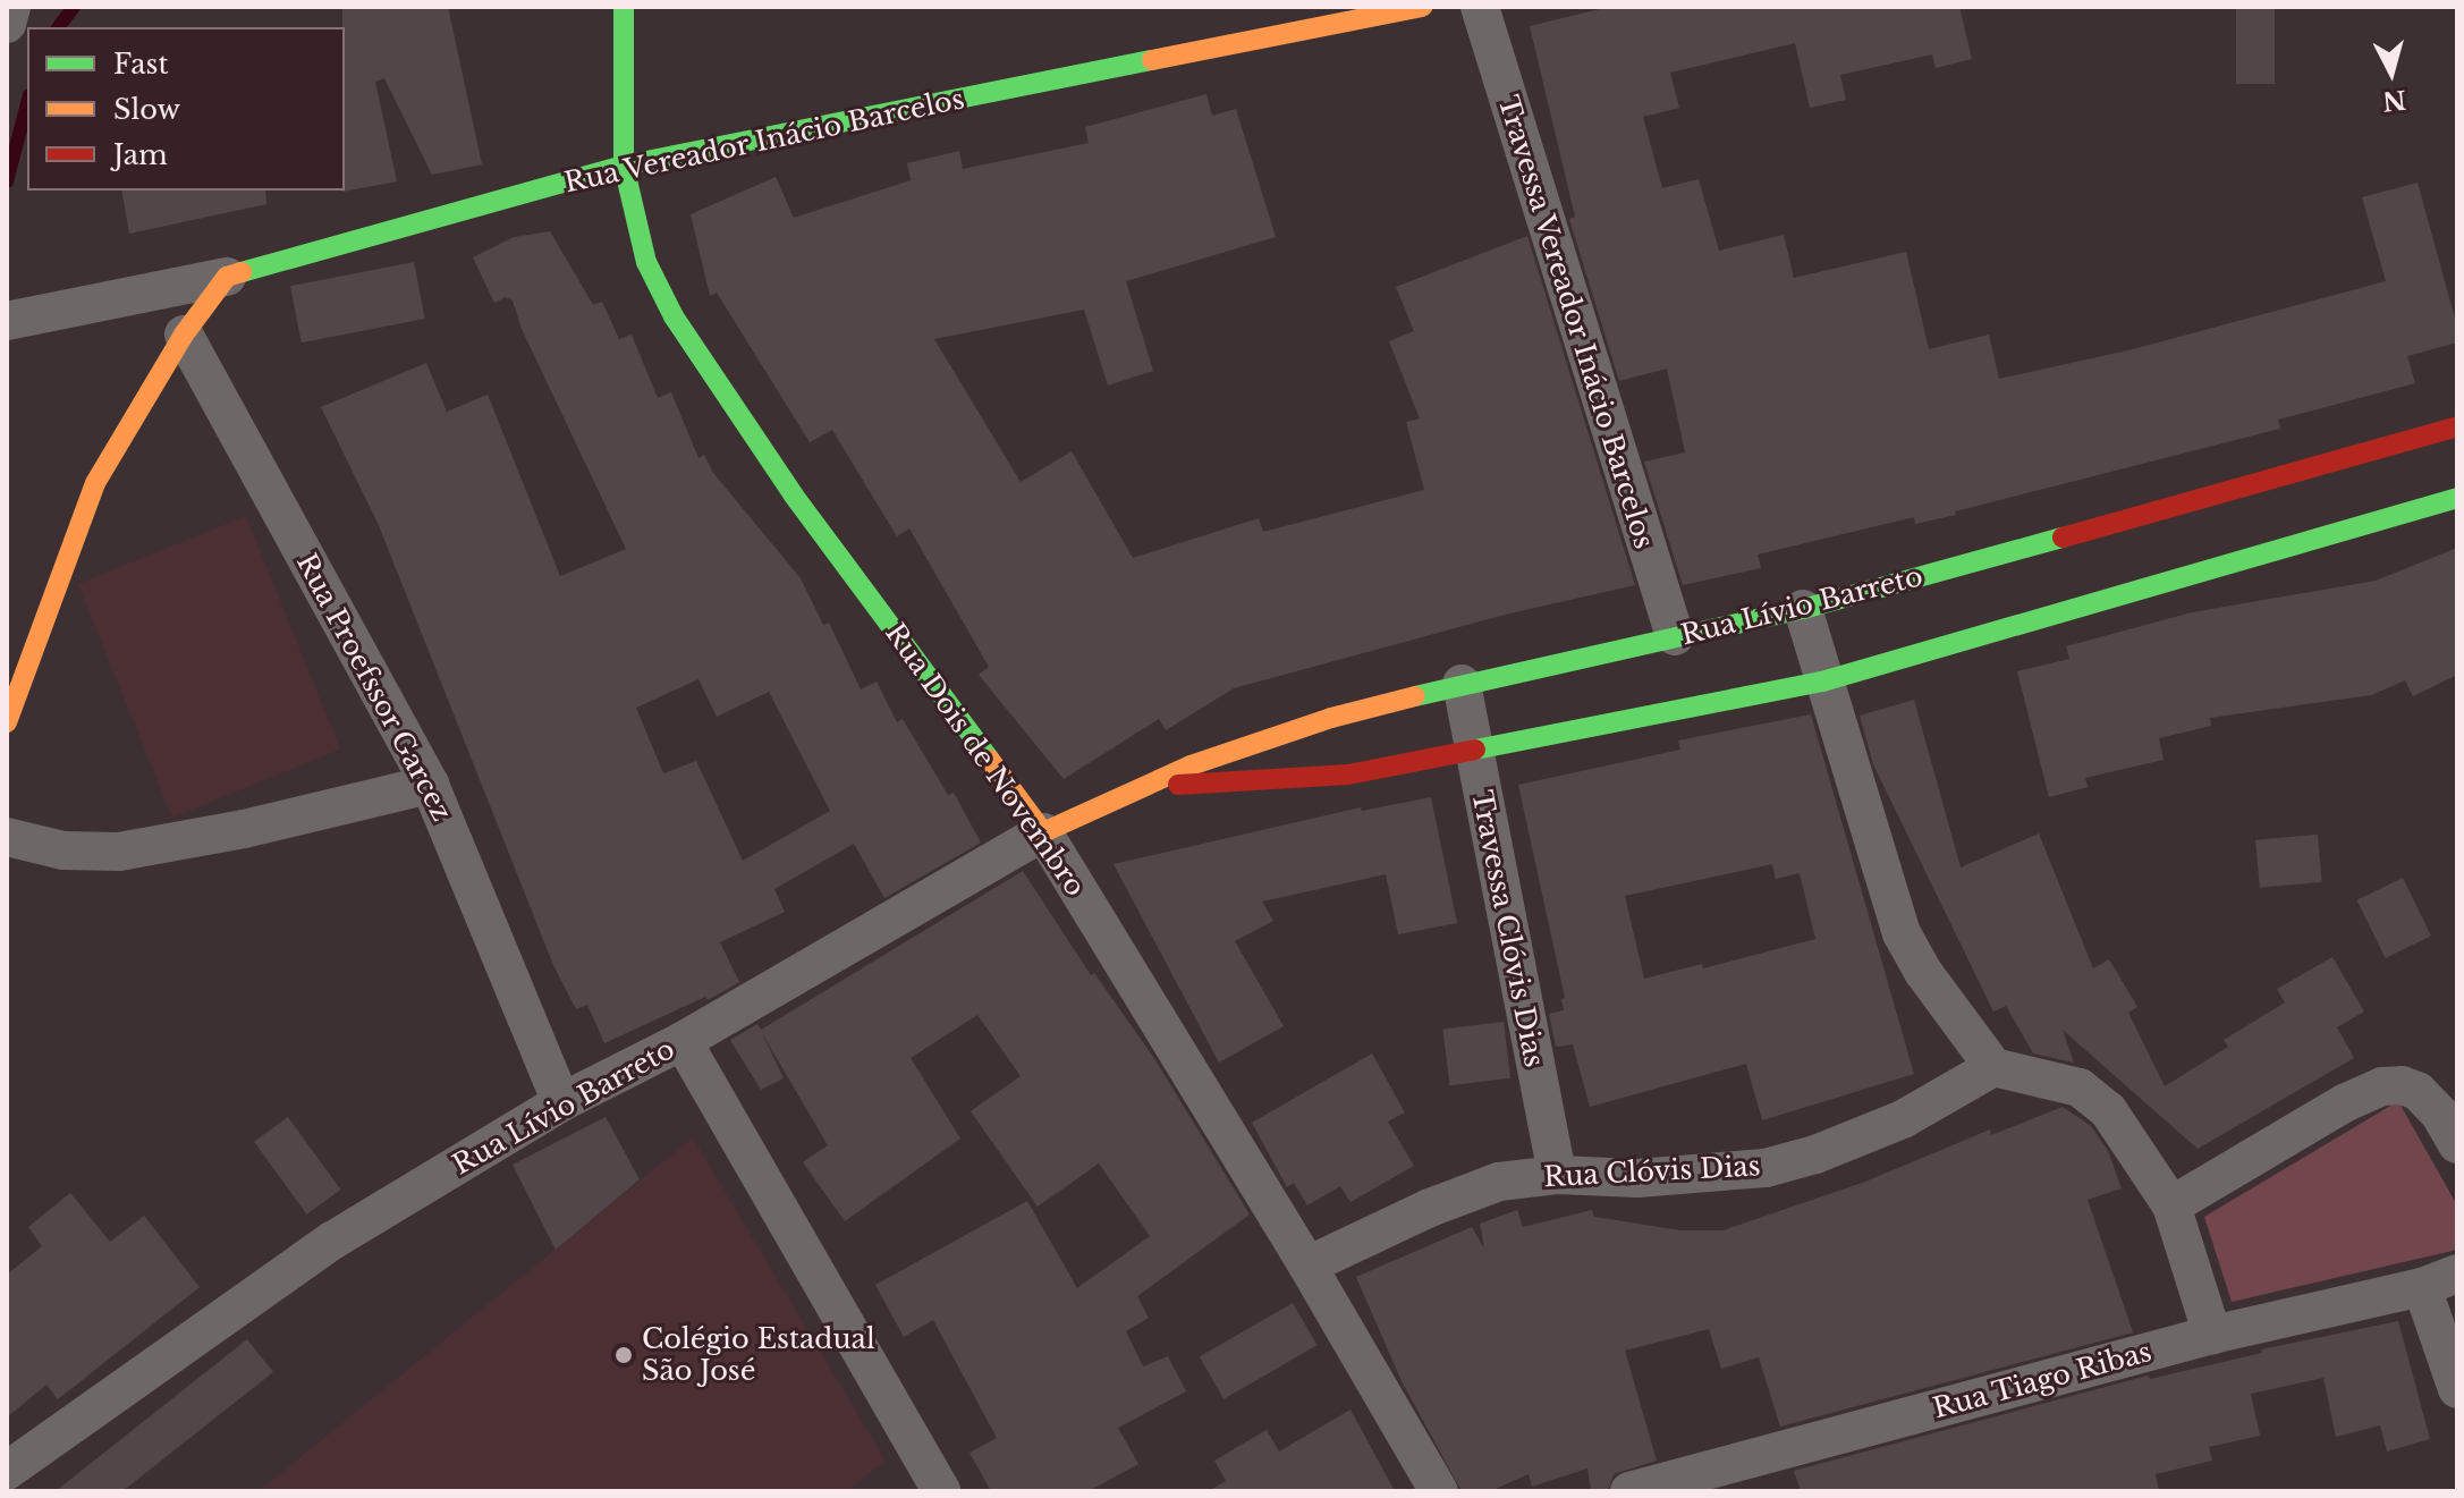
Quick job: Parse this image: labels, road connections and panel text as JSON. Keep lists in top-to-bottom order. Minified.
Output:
{"streets":{"street":["Rua Vereador Inácio Barcelos","Travessa Vereador Inácio Barcelos","Rua Lívio Barreto","Rua Proefssor Garcez","Rua Dois de Novembro","Travessa Clóvis Dias","Rua Clóvis Dias","Rua Tiago Ribas"]},"crossings":[["Rua Vereador Inácio Barcelos","Rua Dois de Novembro"],["Travessa Vereador Inácio Barcelos","Rua Lívio Barreto"],["Rua Lívio Barreto","Rua Proefssor Garcez"],["Rua Lívio Barreto","Rua Dois de Novembro"],["Rua Lívio Barreto","Travessa Clóvis Dias"],["Rua Dois de Novembro","Rua Clóvis Dias"],["Travessa Clóvis Dias","Rua Clóvis Dias"]],"places":["Colégio Estadual São José"],"legend":["Fast","Slow","Jam"],"north":"bottom"}
